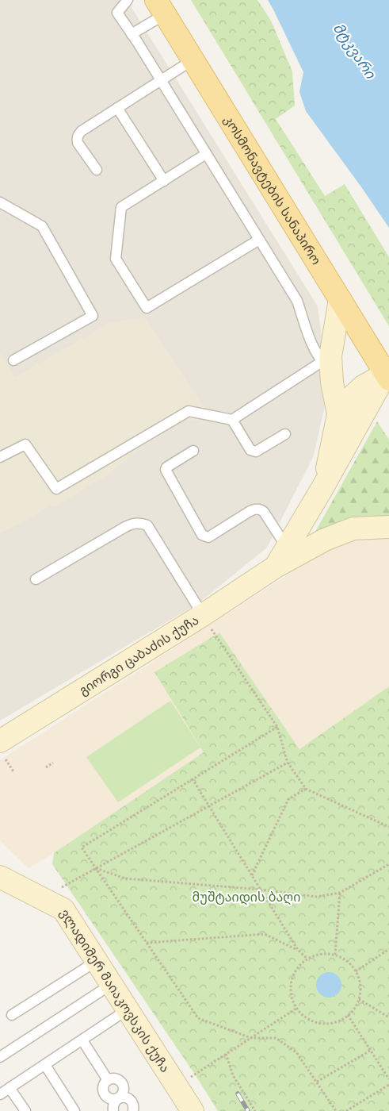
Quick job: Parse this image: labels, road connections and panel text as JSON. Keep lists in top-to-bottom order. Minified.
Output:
{"streets":{"main road":["კოსმონავტების სანაპირო","გიორგი ცაბაძის ქუჩა","ვლადიმერ მაიაკოვსკის ქუჩა"]},"crossings":[["კოსმონავტების სანაპირო","გიორგი ცაბაძის ქუჩა"]],"water":["მტკვარი"],"parks":["მუშტაიდის ბაღი"]}
